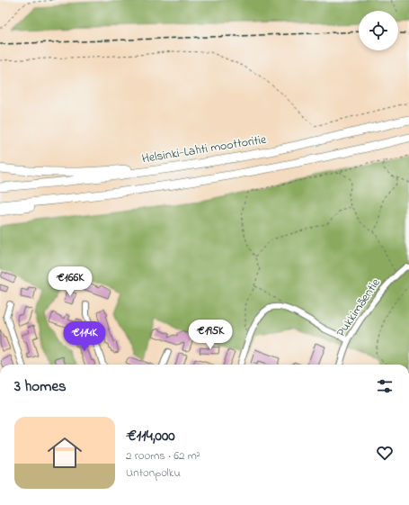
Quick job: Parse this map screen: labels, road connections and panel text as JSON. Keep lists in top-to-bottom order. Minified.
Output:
{"streets":{"highway":["Helsinki-Lahti moottoritie"],"street":["Pukkimäentie"]},"page":{"price":["€166K","€195K","€114K"],"heading":"3 homes","list":[{"name":"€114,000","note":"2 rooms · 62 m² · Untonpolku"}]}}
